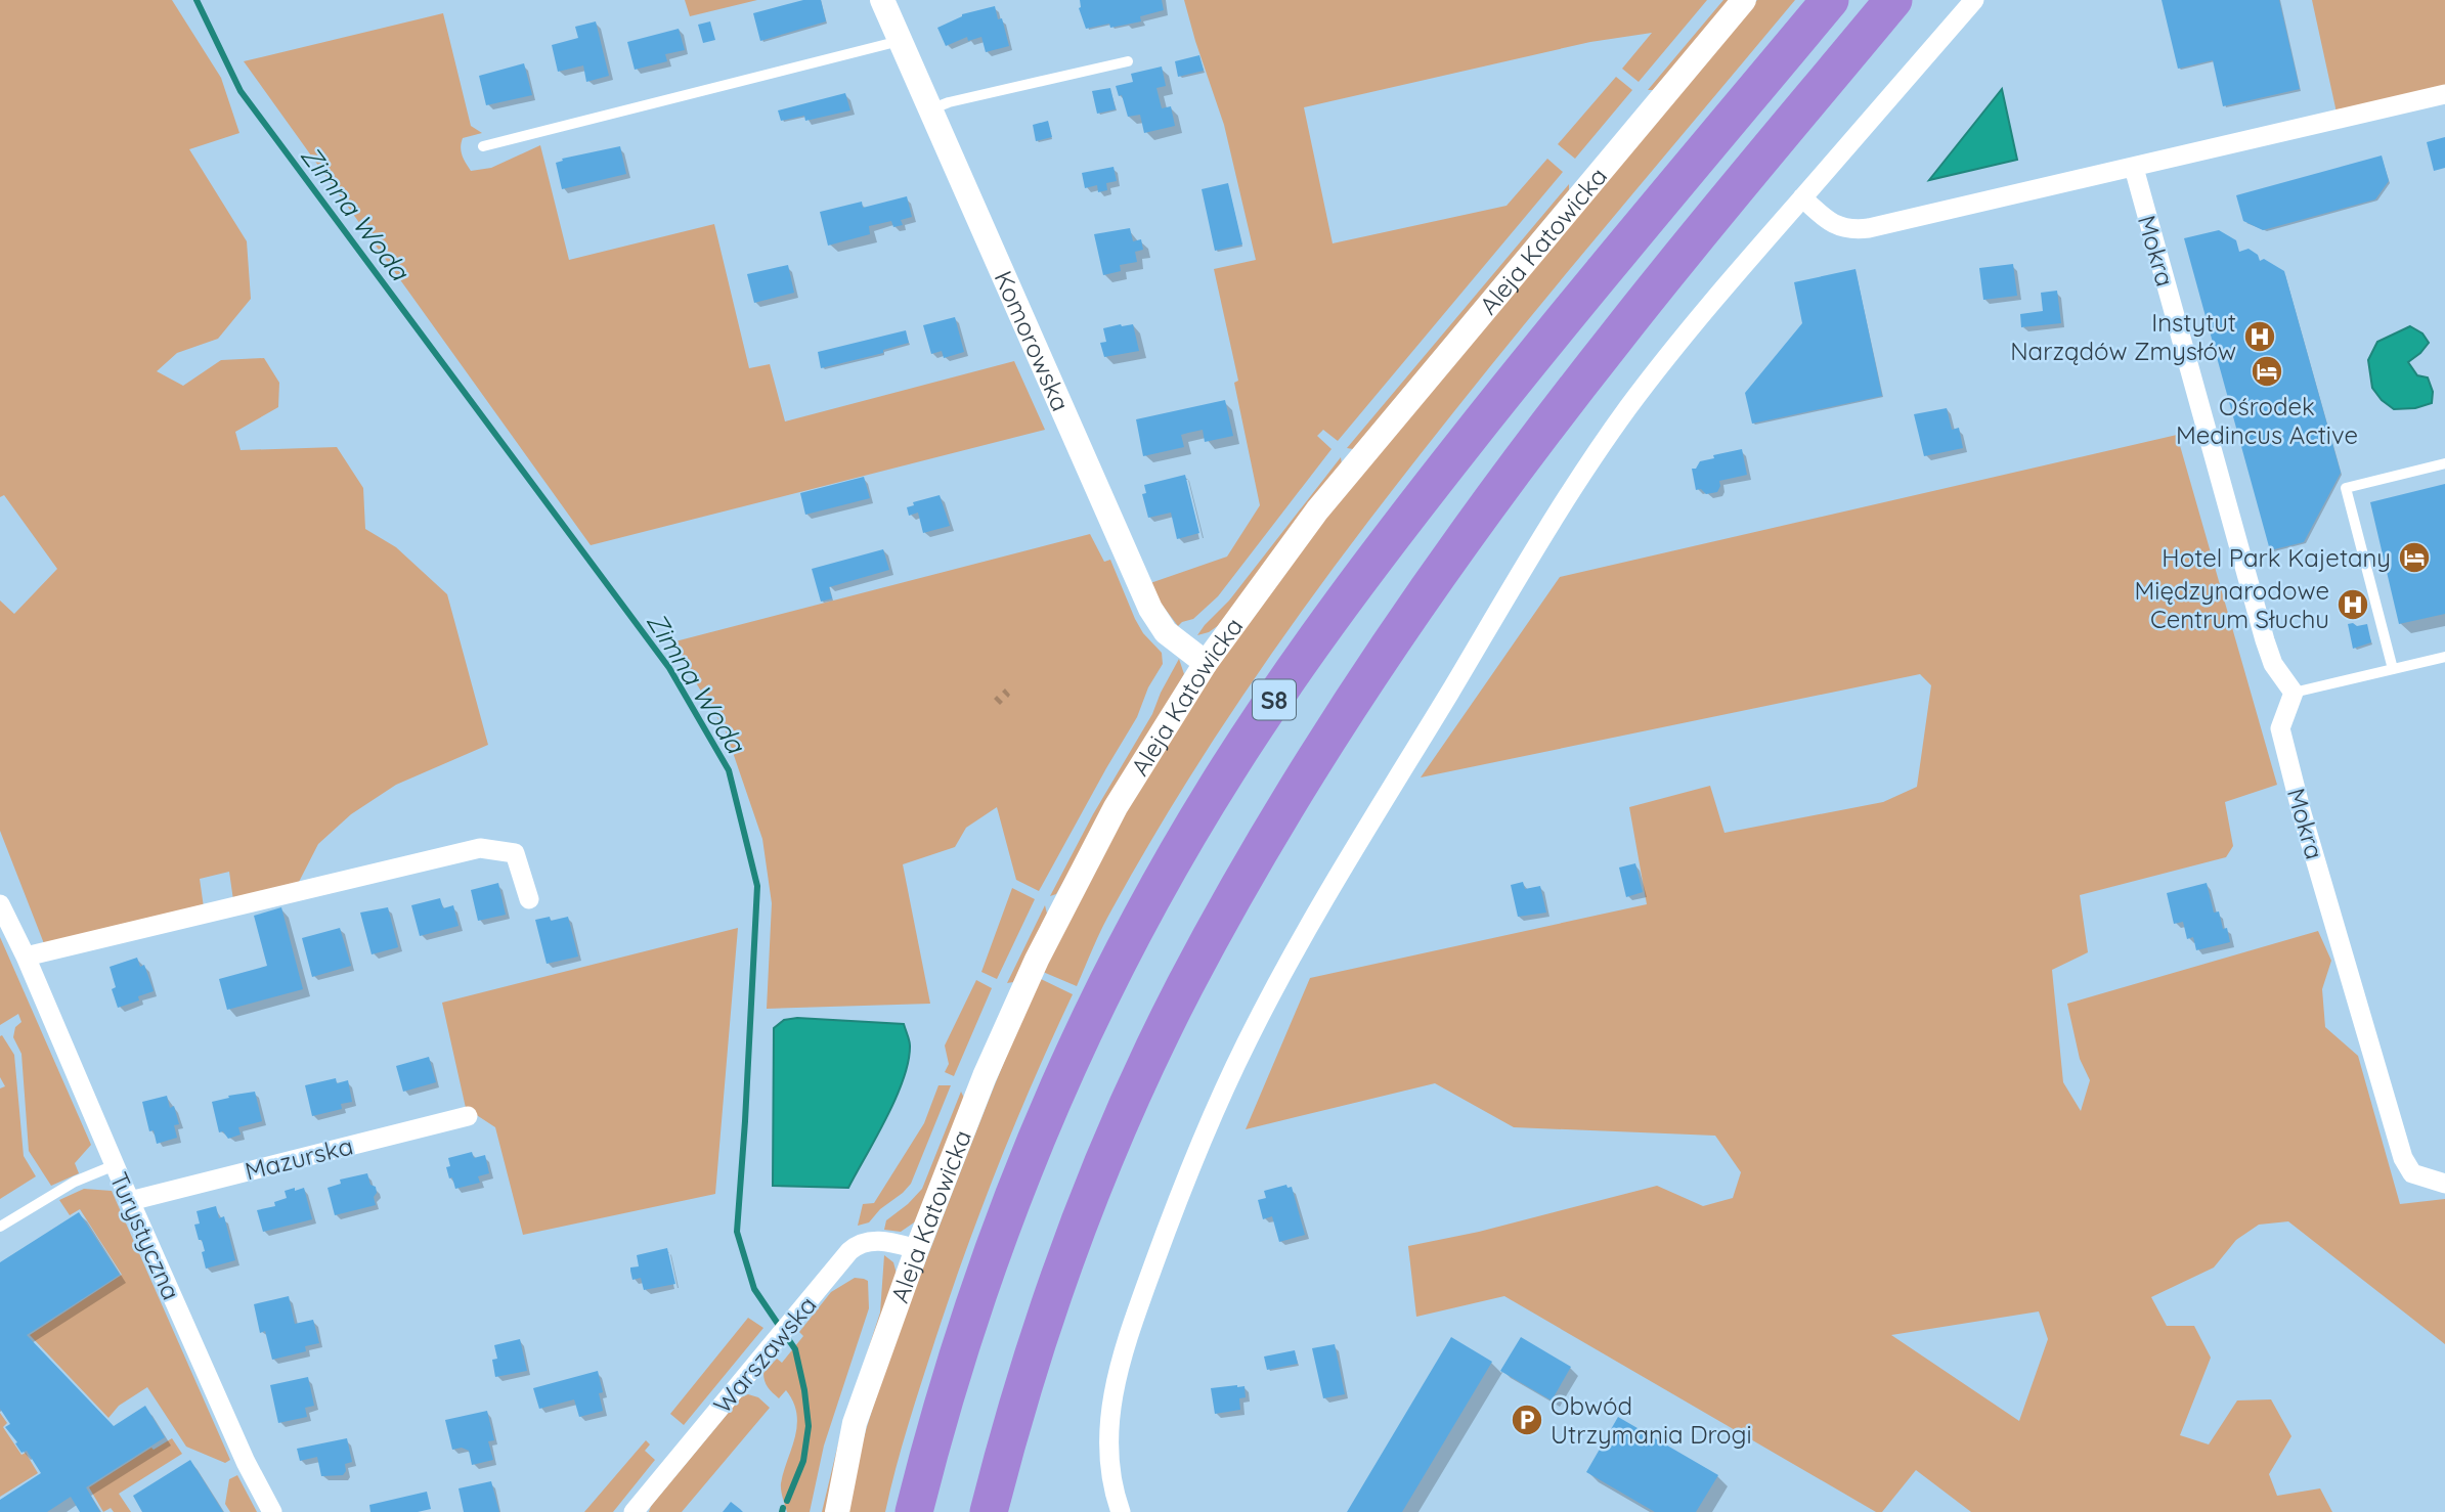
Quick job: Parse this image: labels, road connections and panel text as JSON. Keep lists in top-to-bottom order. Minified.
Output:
{"streets":{"highway":["S8"],"street":["Aleja Katowicka","Mokra","Komorowska","Mazurska","Turystyczna","Warszawska"]},"crossings":[["Aleja Katowicka","Komorowska"],["Aleja Katowicka","Warszawska"],["Mazurska","Turystyczna"]],"water":["Zimna Woda"],"places":{"hospital":["Instytut Narządów Zmysłów","Międzynarodowe Centrum Słuchu"],"hotel":["Ośrodek Medincus Active","Hotel Park Kajetany"],"parking":["Obwód Utrzymania Drogi"]}}
